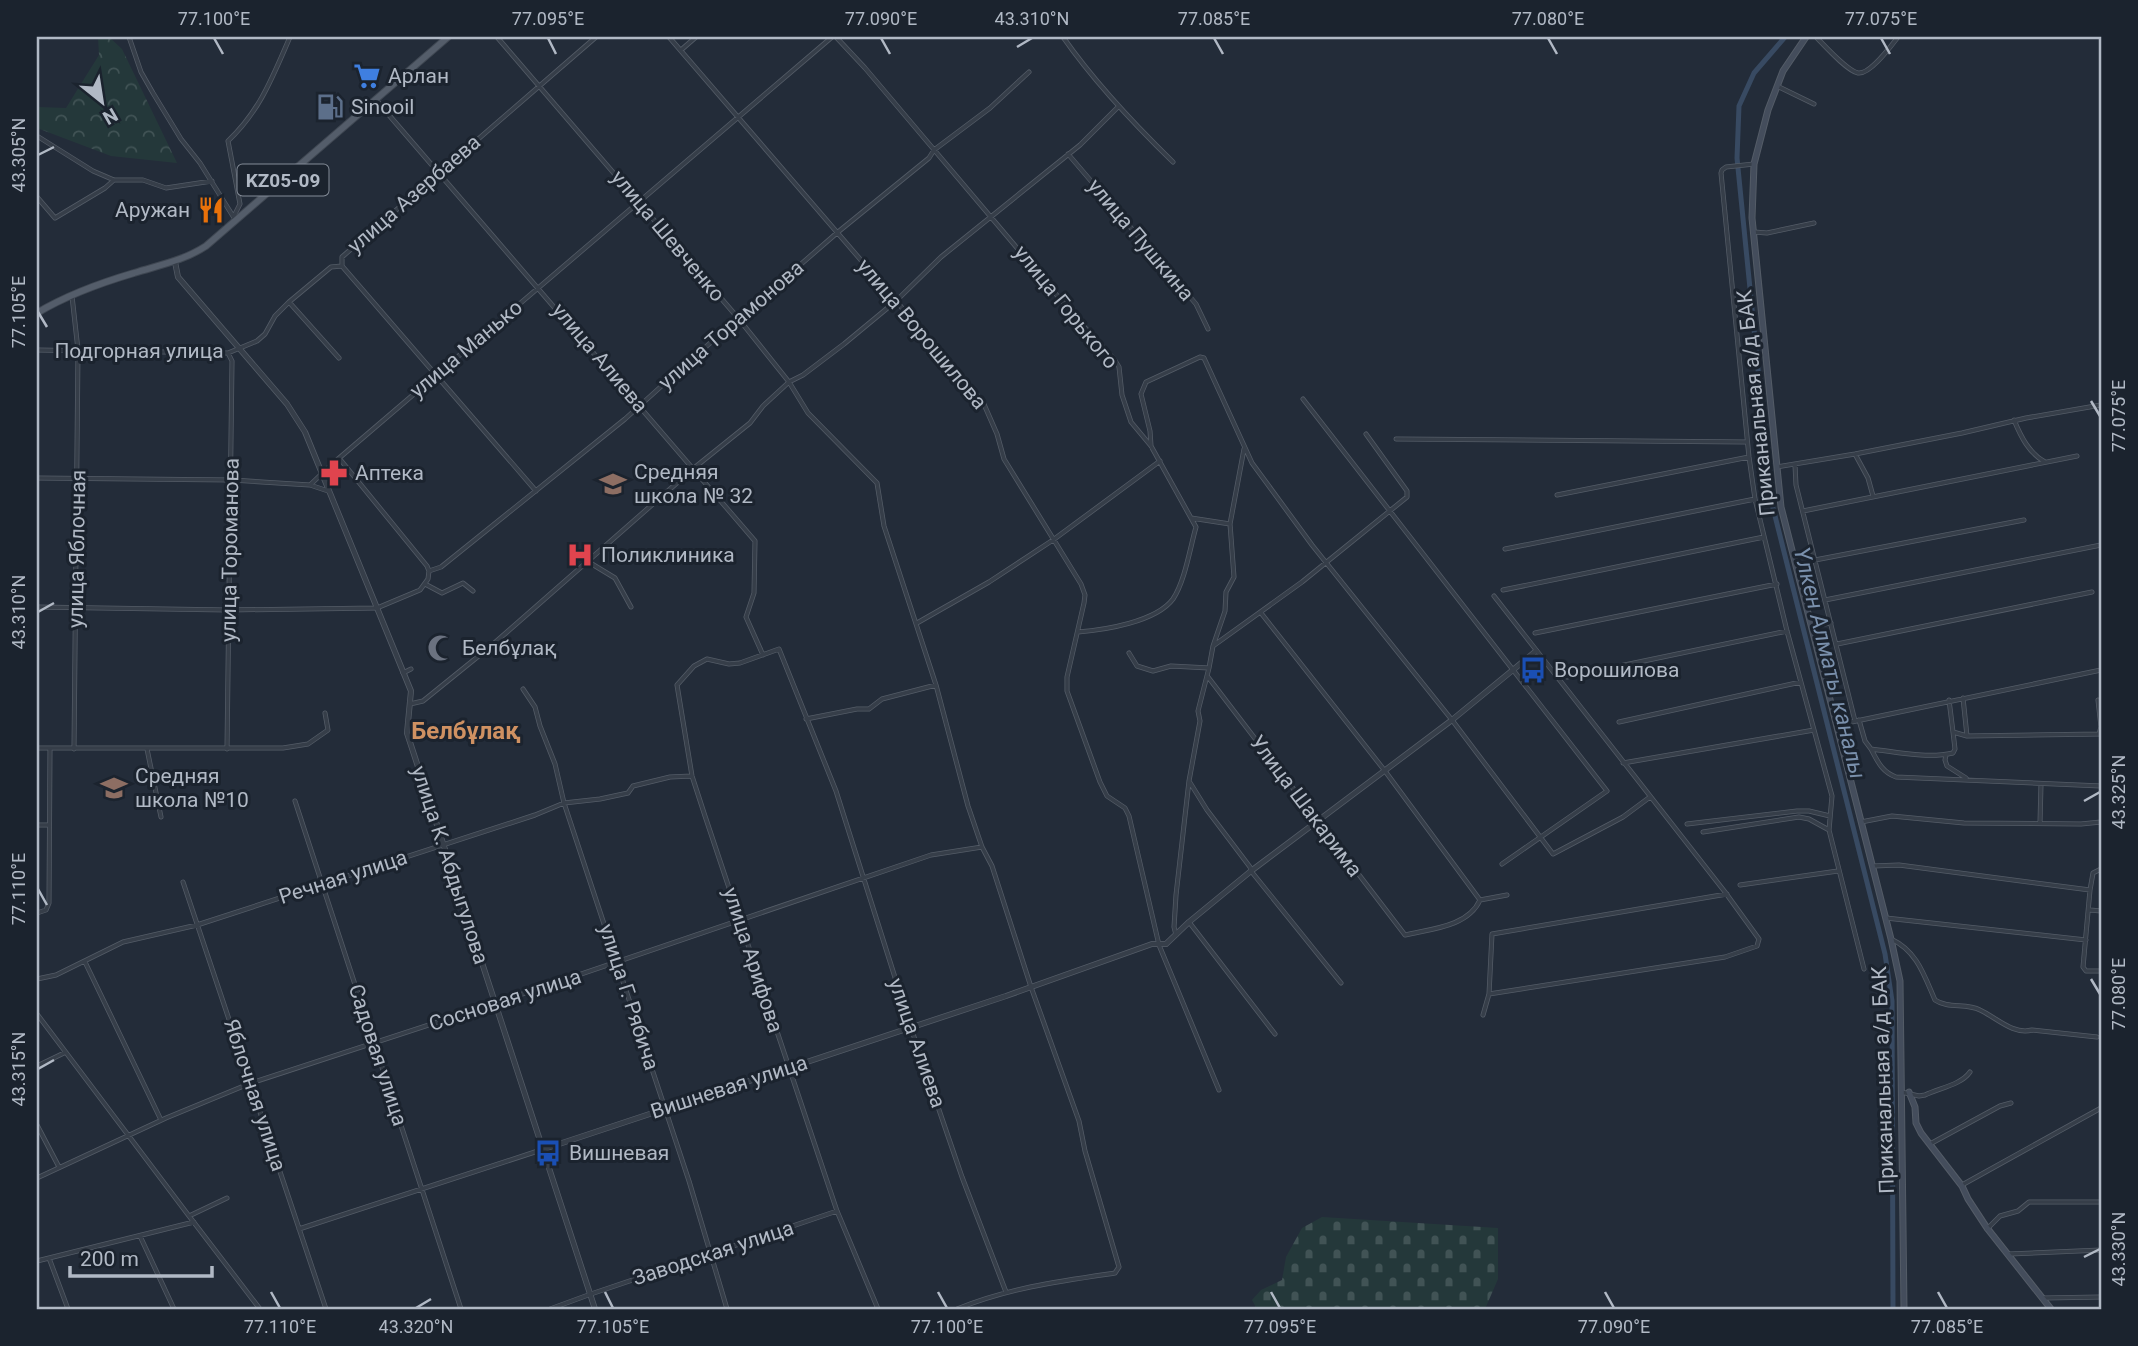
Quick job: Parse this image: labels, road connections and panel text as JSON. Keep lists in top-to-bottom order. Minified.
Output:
{"streets":{"main road":["KZ05-09","Приканальная а/д БАК"],"street":["улица Азербаева","улица Шевченко","улица Пушкина","улица Горького","улица Торамонова","улица Ворошилова","улица Манько","Подгорная улица","улица Алиева","улица Яблочная","улица Тороманова","Улица Шакарима","улица К. Абдыгулова","Речная улица","улица Арифова","улица Г. Рябича","Сосновая улица","Садовая улица","Вишневая улица","Яблочная улица","Заводская улица"]},"crossings":[["KZ05-09","улица Алиева"],["KZ05-09","улица Яблочная"],["KZ05-09","улица К. Абдыгулова"],["улица Азербаева","улица Шевченко"],["улица Азербаева","Подгорная улица"],["улица Азербаева","улица Алиева"],["улица Азербаева","улица К. Абдыгулова"],["улица Шевченко","улица Торамонова"],["улица Шевченко","улица Манько"],["улица Шевченко","улица Алиева"],["улица Шевченко","Сосновая улица"],["улица Шевченко","Вишневая улица"],["улица Горького","улица Торамонова"],["улица Горького","улица Манько"],["улица Торамонова","улица Ворошилова"],["улица Торамонова","улица Алиева"],["улица Ворошилова","улица Манько"],["улица Ворошилова","Вишневая улица"],["улица Манько","улица Алиева"],["улица Манько","улица К. Абдыгулова"],["Подгорная улица","улица Яблочная"],["Подгорная улица","улица Тороманова"],["Подгорная улица","улица К. Абдыгулова"],["улица Алиева","улица Арифова"],["улица Алиева","Сосновая улица"],["улица Алиева","Вишневая улица"],["Улица Шакарима","Вишневая улица"],["улица К. Абдыгулова","Речная улица"],["улица К. Абдыгулова","Сосновая улица"],["улица К. Абдыгулова","Вишневая улица"],["улица К. Абдыгулова","Заводская улица"],["Речная улица","улица Арифова"],["Речная улица","улица Г. Рябича"],["Речная улица","Садовая улица"],["Речная улица","Яблочная улица"],["улица Арифова","Сосновая улица"],["улица Арифова","Вишневая улица"],["улица Арифова","Заводская улица"],["улица Г. Рябича","Сосновая улица"],["улица Г. Рябича","Вишневая улица"],["улица Г. Рябича","Заводская улица"],["Сосновая улица","Садовая улица"],["Сосновая улица","Яблочная улица"],["Садовая улица","Вишневая улица"],["Вишневая улица","Яблочная улица"]],"districts":["Белбұлақ"],"water":["Үлкен Алматы каналы"],"places":{"supermarket":["Арлан"],"fuel station":["Sinooil"],"restaurant":["Аружан"],"pharmacy":["Аптека"],"school or university":["Средняя школа № 32","Средняя школа №10"],"hospital":["Поликлиника"],"mosque":["Белбұлақ"],"bus stop":["Ворошилова","Вишневая"]},"scale_bar":"200 m","north":"bottom right","coordinates":["77.100°E","77.095°E","77.090°E","43.310°N","77.085°E","77.080°E","77.075°E","43.305°N","77.105°E","43.325°N","77.110°E","43.315°N","43.330°N","43.320°N"]}
